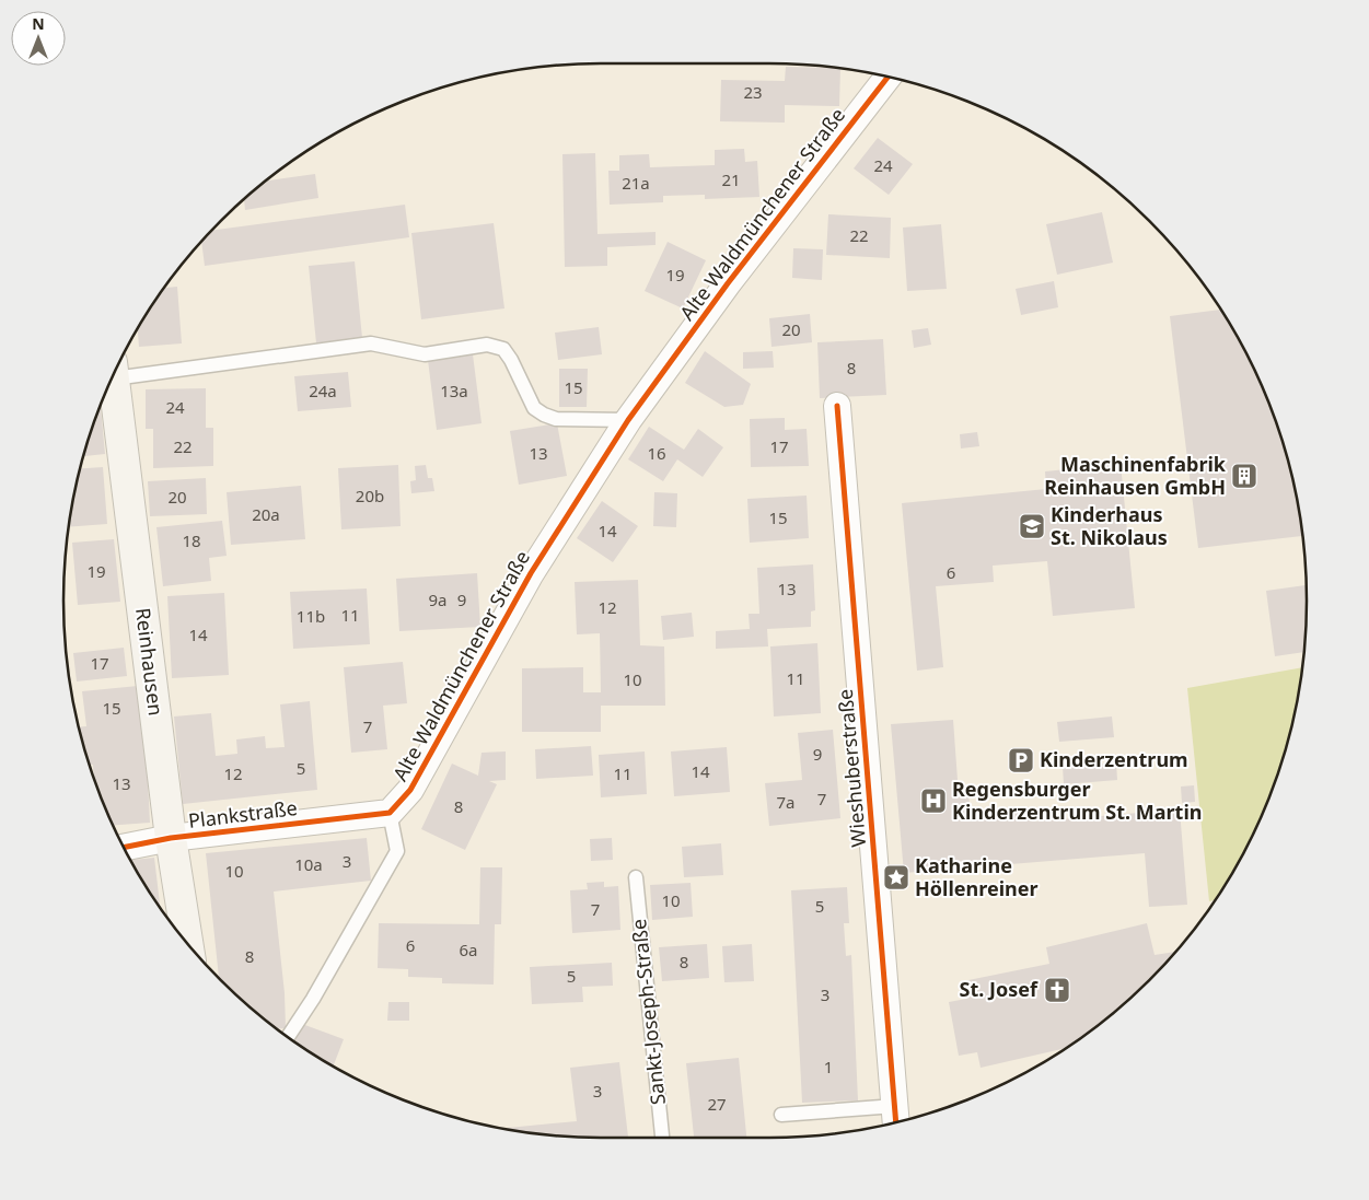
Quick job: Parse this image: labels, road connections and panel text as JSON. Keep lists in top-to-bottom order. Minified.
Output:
{"streets":{"street":["Alte Waldmünchener Straße","Reinhausen","Wieshuberstraße","Plankstraße"],"lane":["Sankt-Joseph-Straße"]},"crossings":[["Alte Waldmünchener Straße","Plankstraße"],["Reinhausen","Plankstraße"]],"places":{"building":["Maschinenfabrik Reinhausen GmbH"],"school or university":["Kinderhaus St. Nikolaus"],"parking":["Kinderzentrum"],"hospital":["Regensburger Kinderzentrum St. Martin"],"place":["Katharine Höllenreiner"],"church":["St. Josef"]},"house_numbers":["23","24","21","21a","22","19","20","8","15","24a","13a","24","22","17","13","16","20b","20","20a","15","14","18","19","6","13","9a","9","12","11","11b","14","17","11","10","15","7","9","5","14","12","11","13","7","7a","8","3","10a","10","10","5","7","6","6a","8","8","5","3","1","3","27"],"north":"top"}
